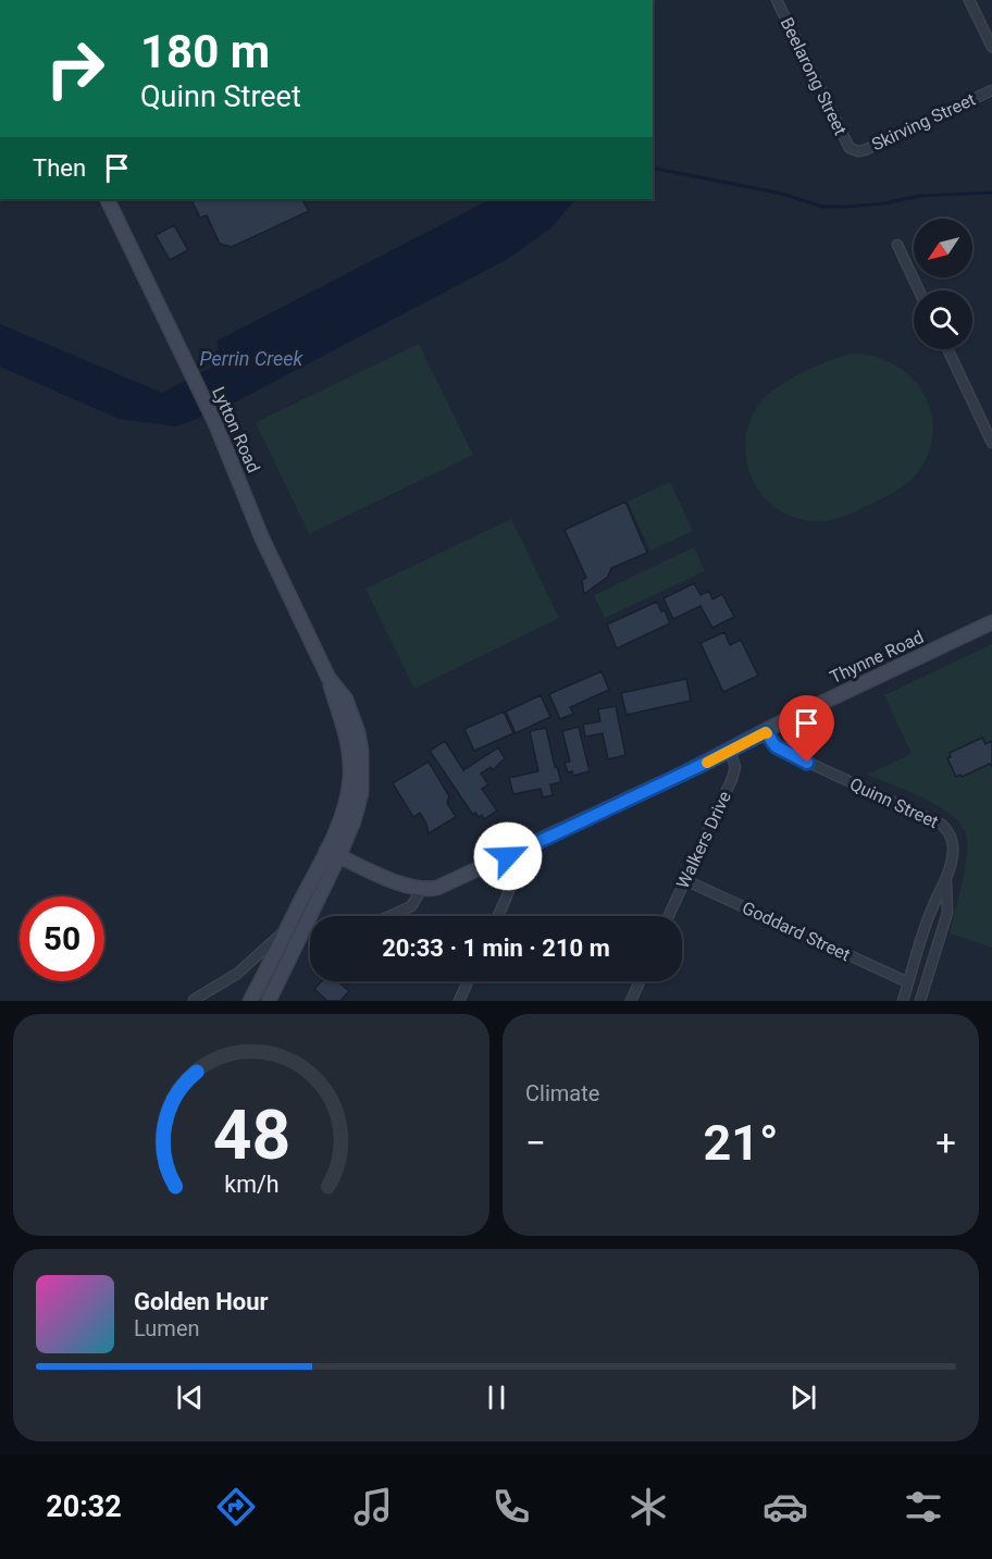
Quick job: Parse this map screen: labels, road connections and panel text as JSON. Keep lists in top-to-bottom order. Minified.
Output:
{"streets":{"main road":["Lytton Road","Thynne Road"],"street":["Beelarong Street","Skirving Street","Quinn Street","Walkers Drive","Goddard Street"]},"crossings":[["Beelarong Street","Skirving Street"],["Thynne Road","Quinn Street"],["Thynne Road","Walkers Drive"],["Walkers Drive","Goddard Street"]],"water":["Perrin Creek"],"north":"bottom left","page":{"turn":["180 m","Quinn Street"],"then":"Then","limit":"50","trip":"20:33 · 1 min · 210 m","tile":"Climate","heat":["−","21°","+"],"song":["Golden Hour","Lumen"],"tabs":"20:32","gauge":["48","km/h"]}}
